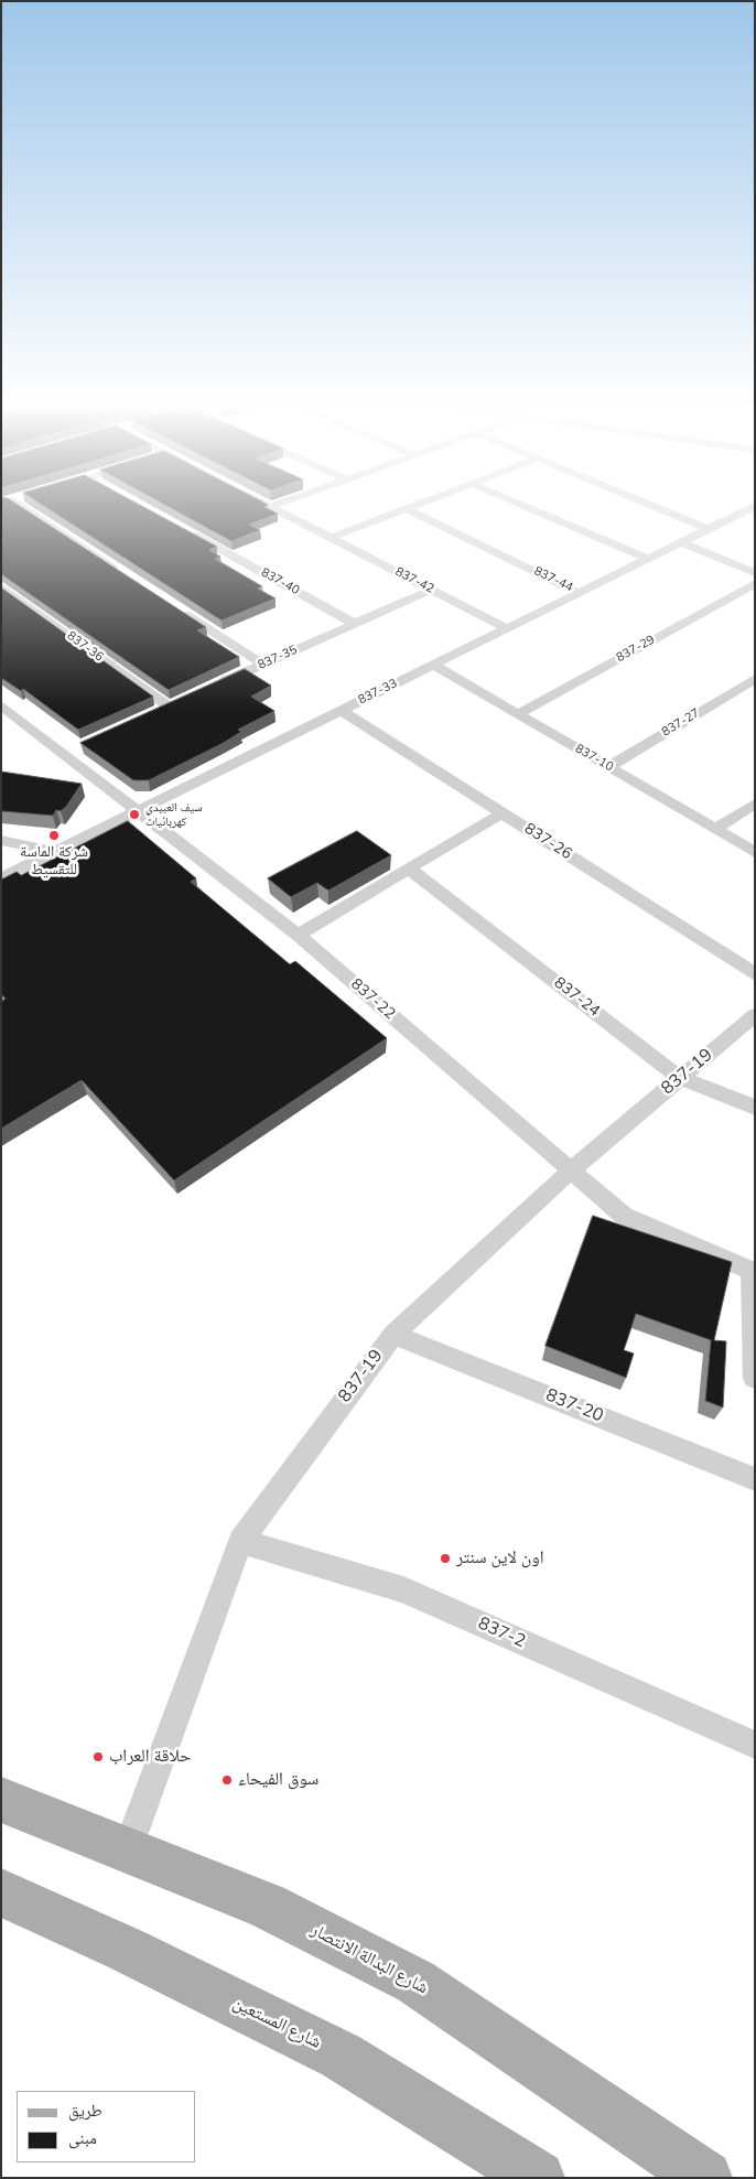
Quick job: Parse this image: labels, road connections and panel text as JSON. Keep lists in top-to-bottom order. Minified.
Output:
{"streets":{"main road":["شارع البدالة الانتصار","شارع المستعين"],"street":["837-44","837-42","837-40","837-36","837-29","837-35","837-33","837-27","837-10","837-26","837-24","837-22","837-19","837-20","837-2"]},"crossings":[["837-44","837-33"],["837-42","837-35"],["837-42","837-33"],["837-40","837-35"],["837-29","837-10"],["837-33","837-10"],["837-33","837-26"],["837-33","837-22"],["837-27","837-10"],["837-24","837-19"],["837-22","837-19"],["837-19","837-20"],["837-19","837-2"],["837-19","شارع البدالة الانتصار"]],"places":["سيف العبيدي كهربائيات","شركة الماسة للتقسيط","اون لاين سنتر","حلاقة العراب","سوق الفيحاء"],"legend":["طريق","مبنى"]}
